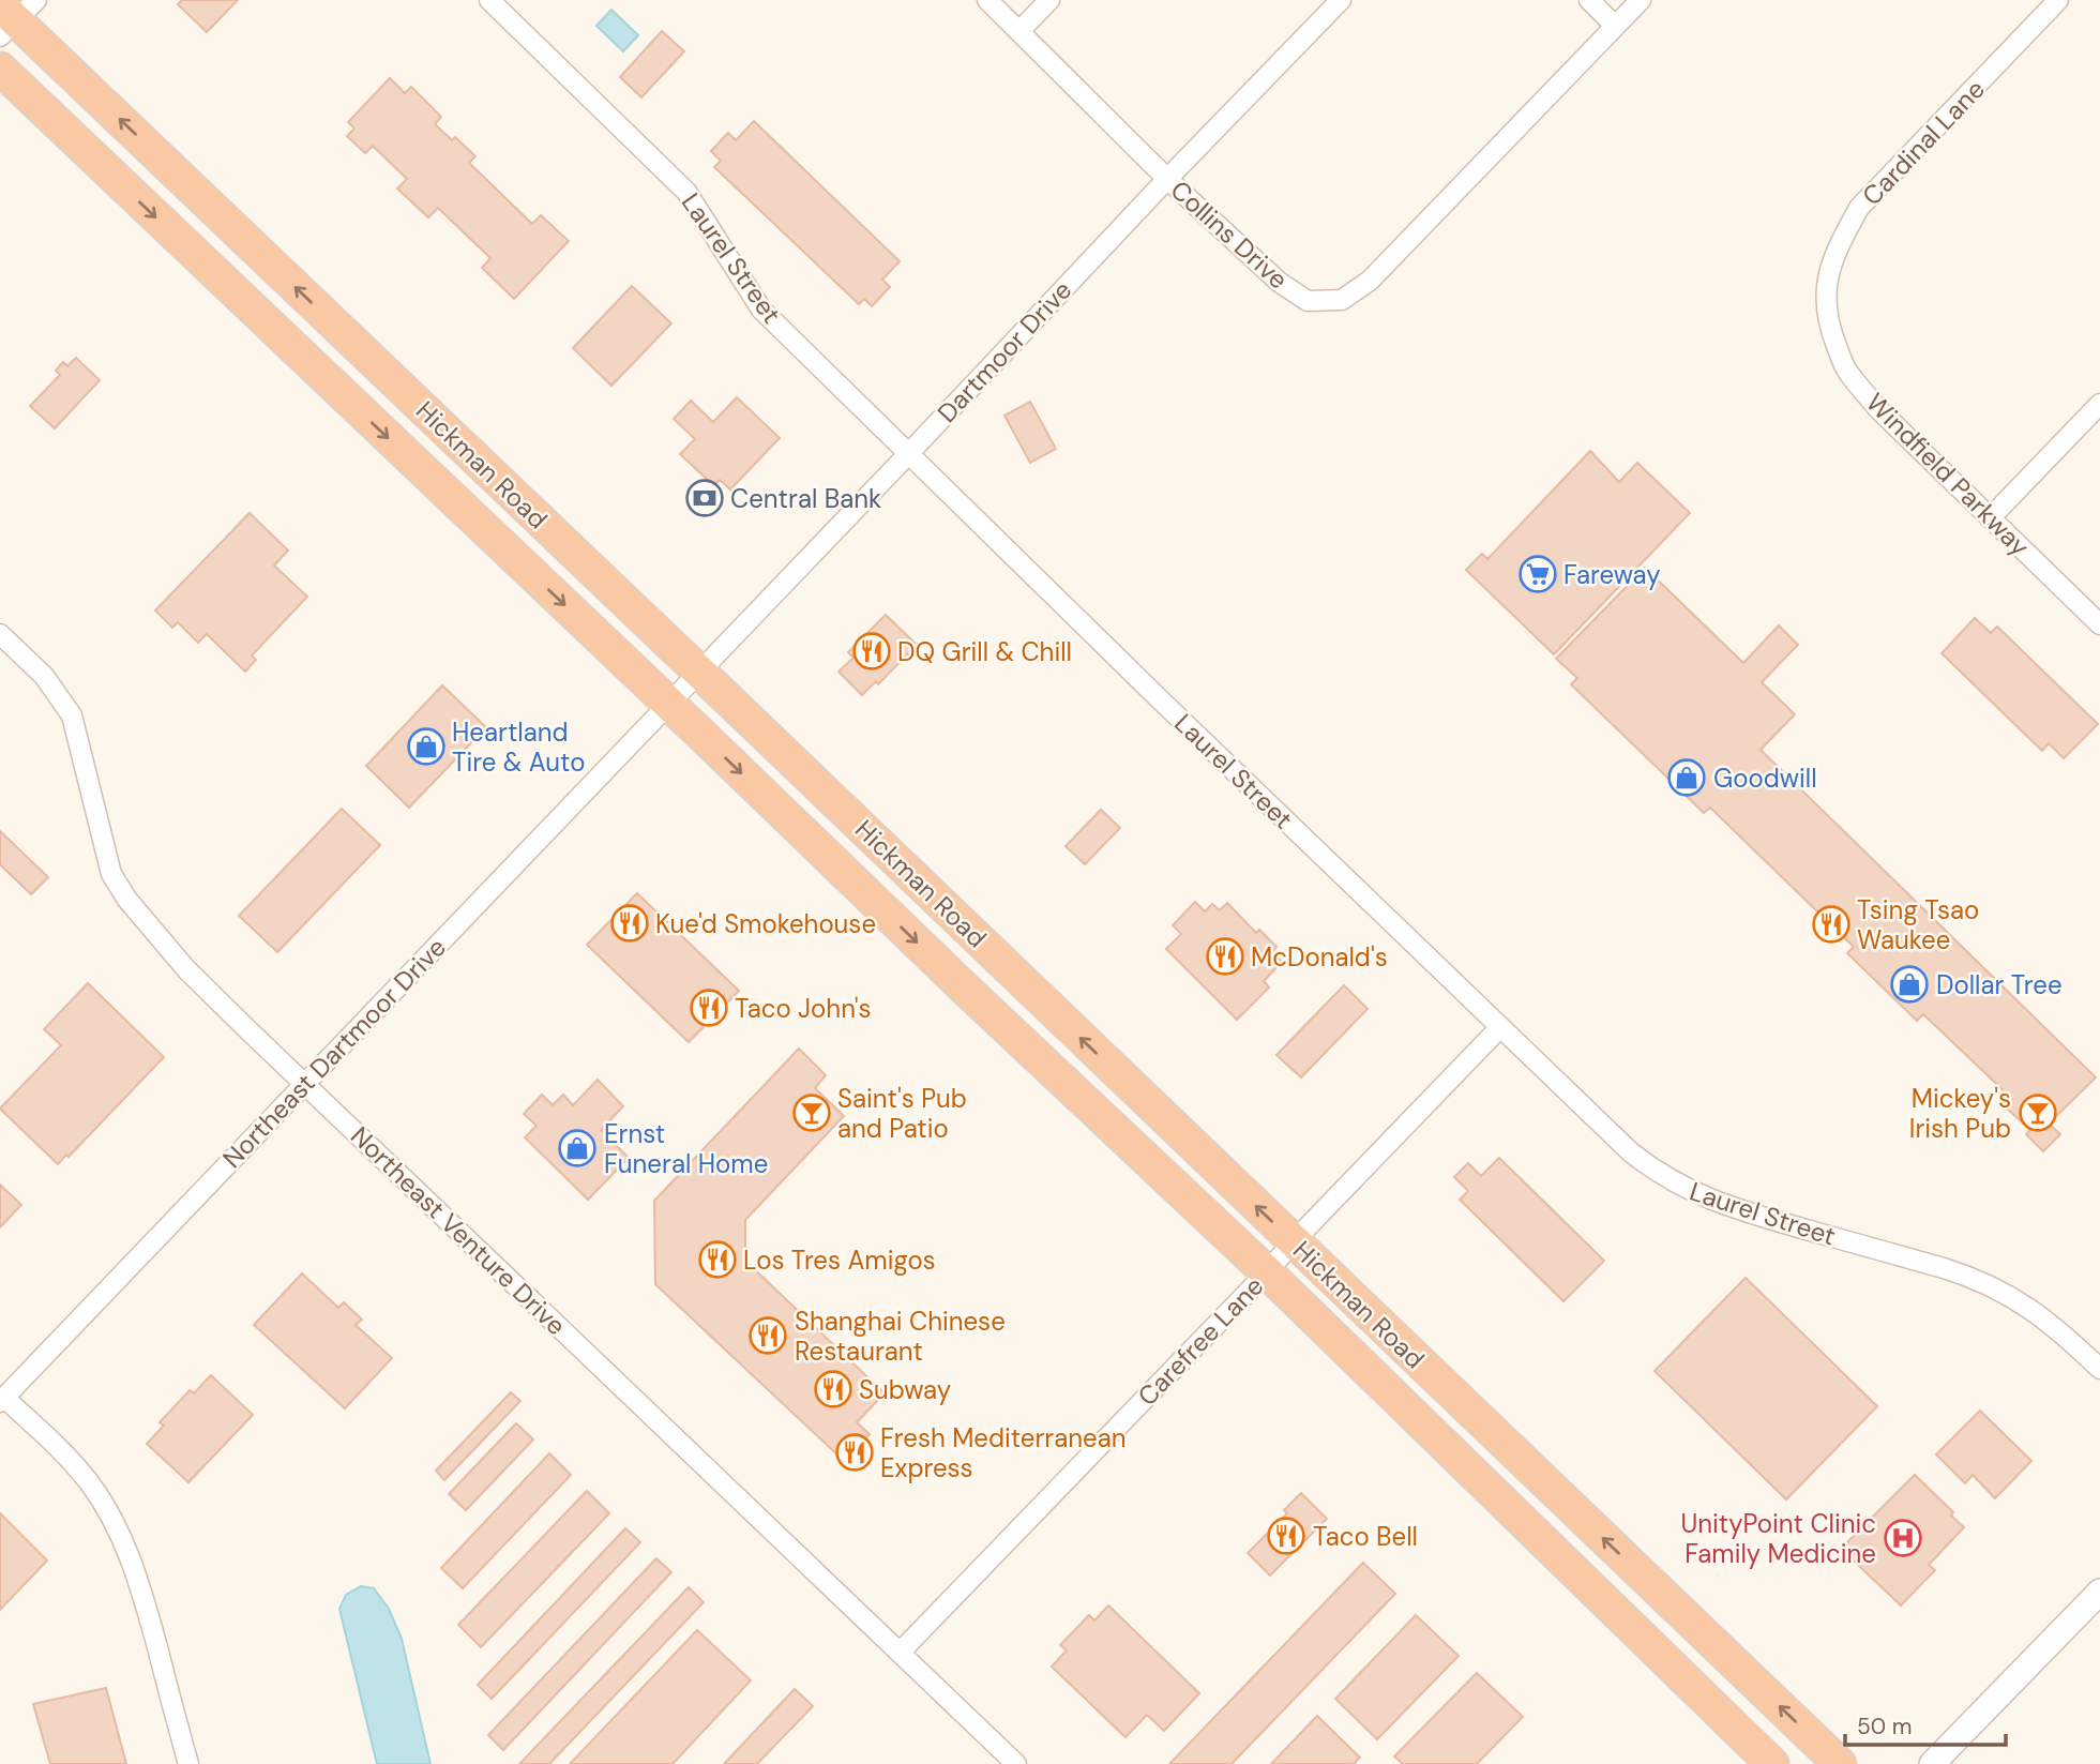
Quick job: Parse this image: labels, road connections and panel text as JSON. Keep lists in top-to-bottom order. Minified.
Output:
{"streets":{"highway":["Hickman Road"],"street":["Cardinal Lane","Collins Drive","Laurel Street","Dartmoor Drive","Windfield Parkway","Northeast Dartmoor Drive","Northeast Venture Drive","Carefree Lane"]},"crossings":[["Cardinal Lane","Windfield Parkway"],["Collins Drive","Dartmoor Drive"],["Laurel Street","Dartmoor Drive"],["Laurel Street","Carefree Lane"],["Dartmoor Drive","Hickman Road"],["Dartmoor Drive","Northeast Dartmoor Drive"],["Hickman Road","Northeast Dartmoor Drive"],["Hickman Road","Carefree Lane"],["Northeast Dartmoor Drive","Northeast Venture Drive"],["Northeast Venture Drive","Carefree Lane"]],"places":{"bank":["Central Bank"],"supermarket":["Fareway"],"restaurant":["DQ Grill & Chill","Kue'd Smokehouse","Tsing Tsao Waukee","McDonald's","Taco John's","Los Tres Amigos","Shanghai Chinese Restaurant","Subway","Fresh Mediterranean Express","Taco Bell"],"shop":["Heartland Tire & Auto","Goodwill","Dollar Tree","Ernst Funeral Home"],"bar":["Saint's Pub and Patio","Mickey's Irish Pub"],"hospital":["UnityPoint Clinic Family Medicine"]},"scale_bar":"50 m"}
